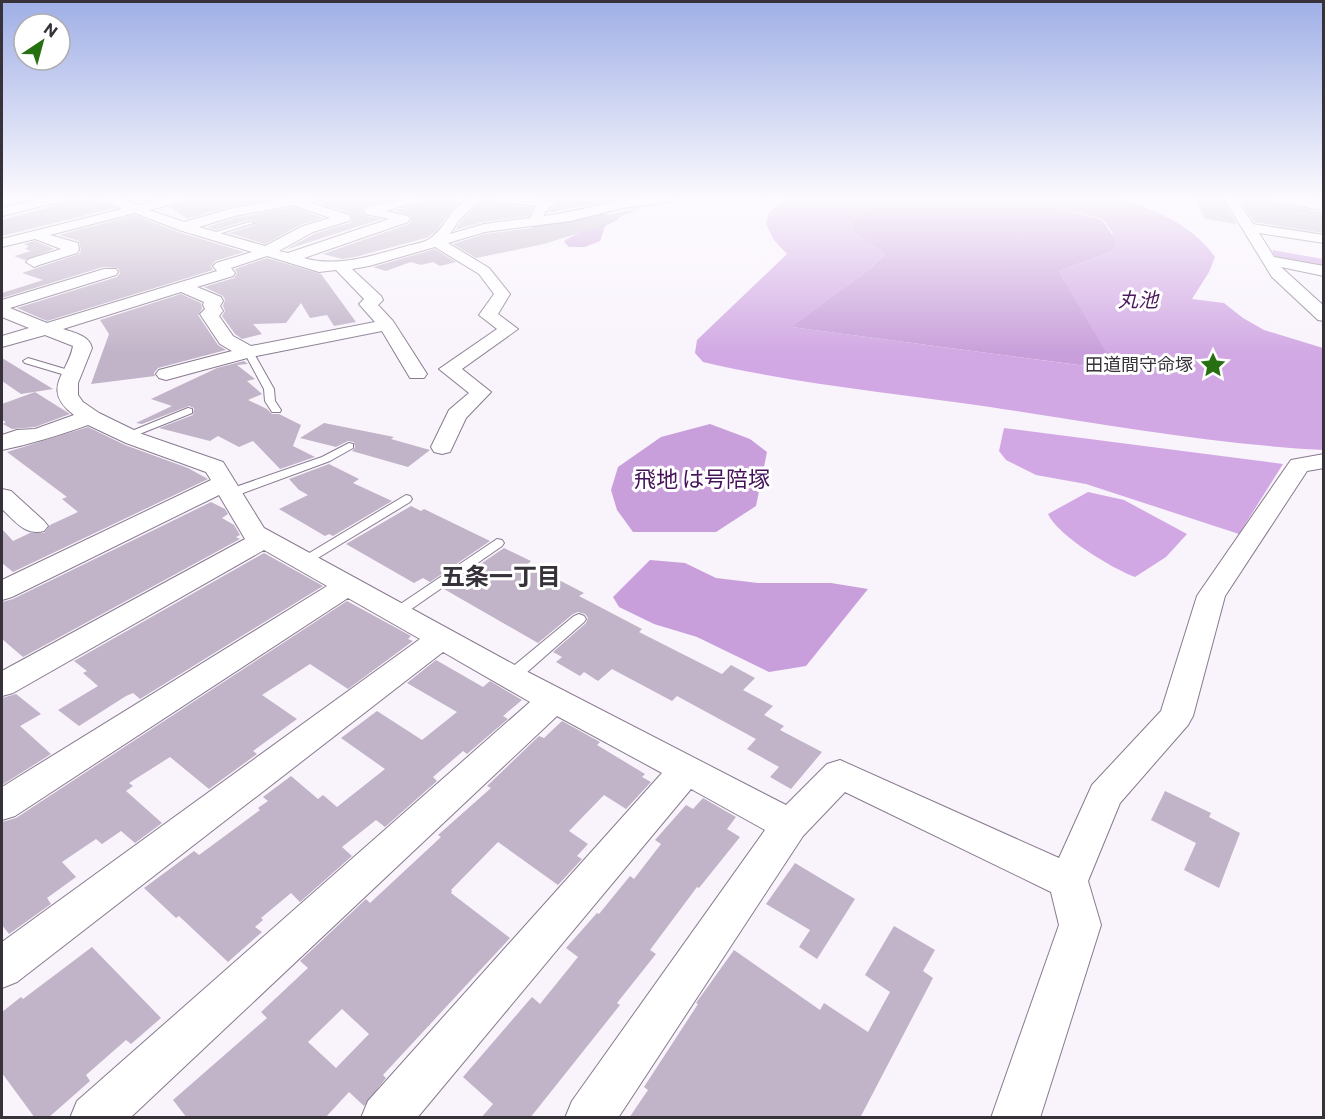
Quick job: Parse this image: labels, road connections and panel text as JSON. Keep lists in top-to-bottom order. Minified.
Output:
{"districts":["五条一丁目"],"water":["丸池"],"parks":["飛地 は号陪塚"],"places":{"place":["田道間守命塚"]},"north":"top right"}
